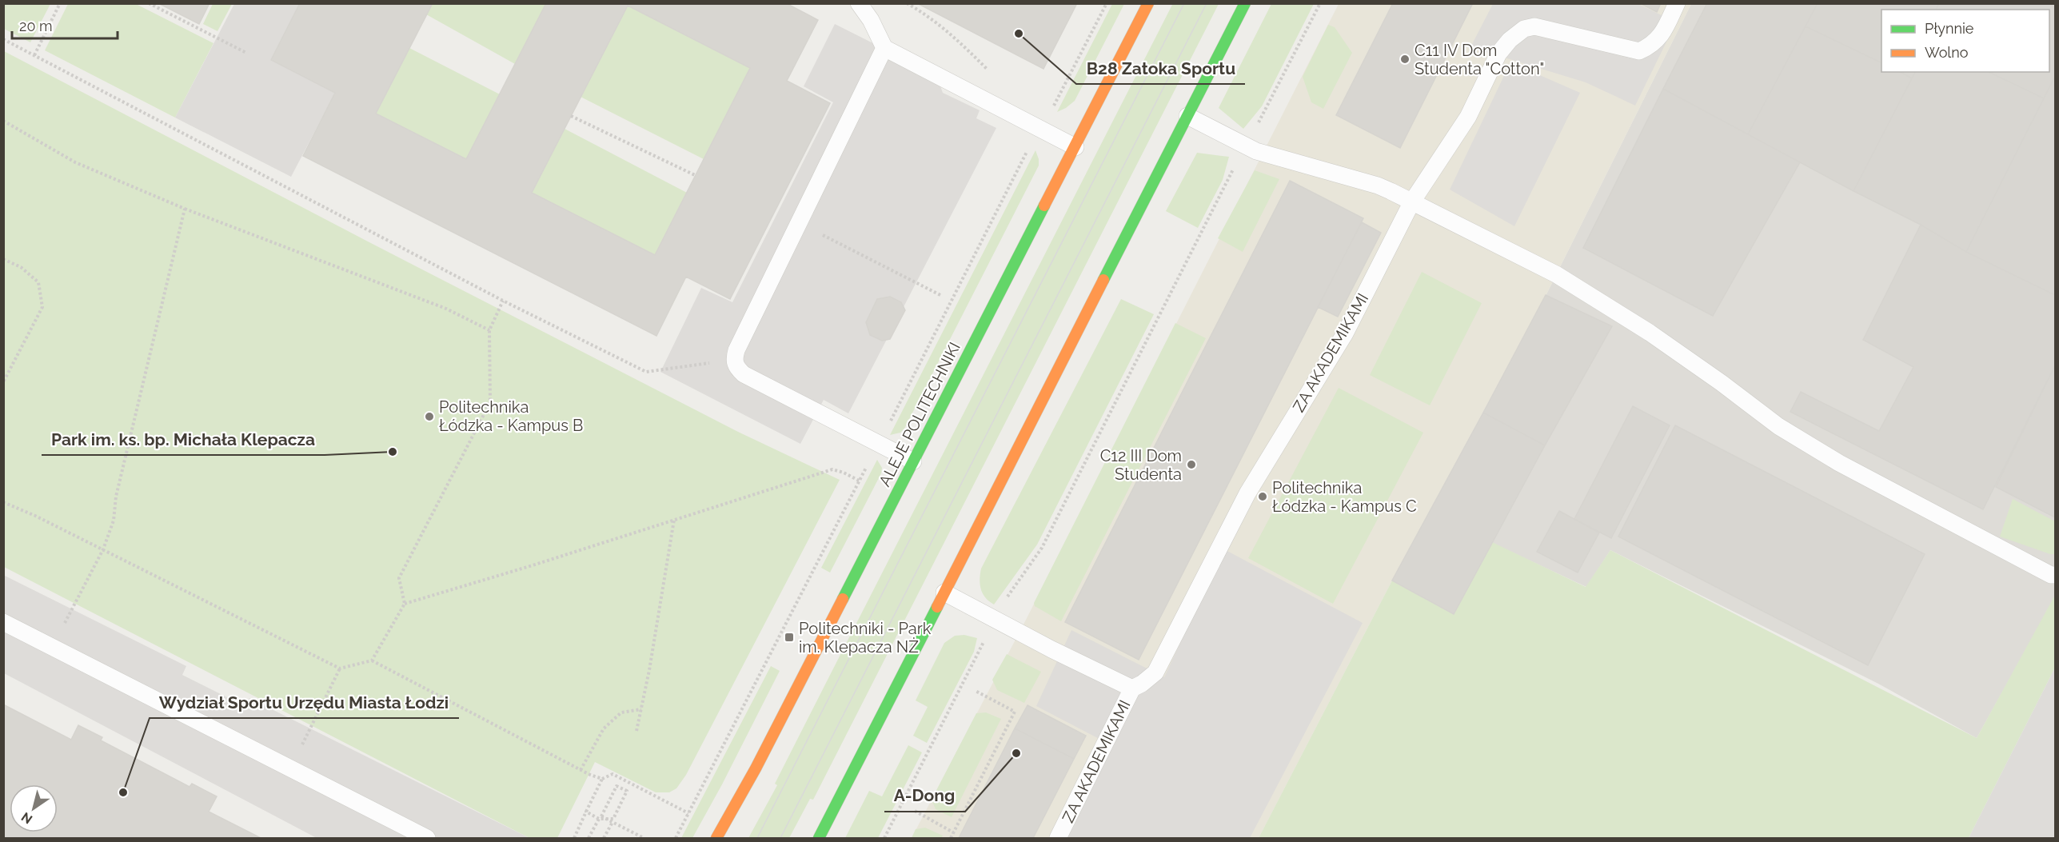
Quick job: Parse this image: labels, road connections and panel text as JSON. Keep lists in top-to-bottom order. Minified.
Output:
{"streets":{"main road":["ALEJE POLITECHNIKI"],"lane":["ZA AKADEMIKAMI"]},"places":{"other":["B28 Zatoka Sportu","C11 IV Dom Studenta \"Cotton\"","Politechnika Łódzka - Kampus B","Park im. ks. bp. Michała Klepacza","C12 III Dom Studenta","Politechnika Łódzka - Kampus C","A-Dong","Wydział Sportu Urzędu Miasta Łodzi"],"transit":["Politechniki - Park im. Klepacza NŻ"]},"legend":["Płynnie","Wolno"],"scale_bar":"20 m","north":"bottom left"}
